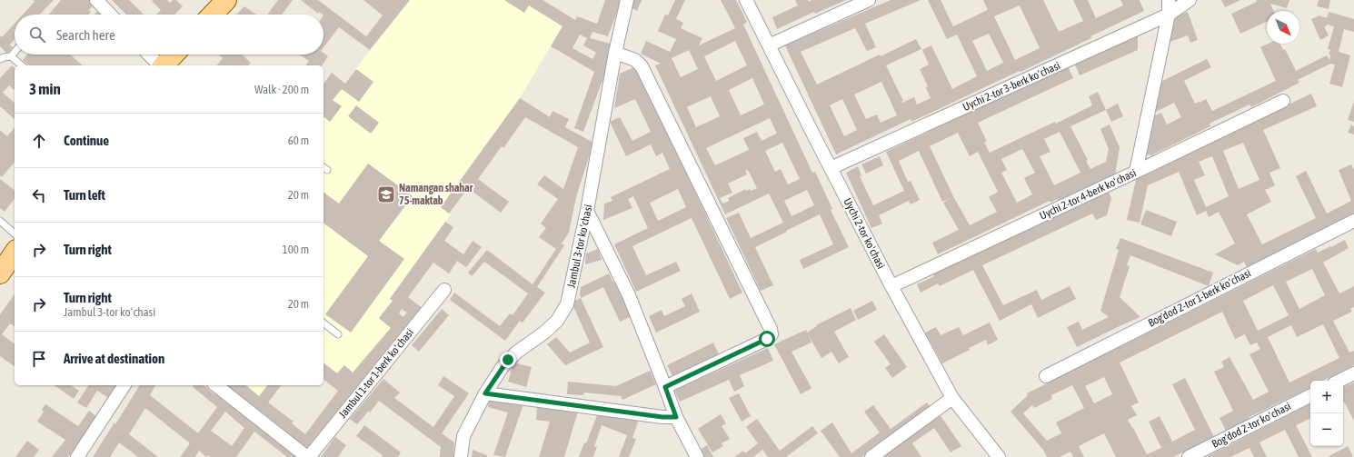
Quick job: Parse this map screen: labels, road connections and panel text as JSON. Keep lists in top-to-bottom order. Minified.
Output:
{"streets":{"street":["Uychi 2-tor 3-berk koʻchasi","Uychi 2-tor 4-berk koʻchasi","Uychi 2-tor koʻchasi","Jambul 3-tor koʻchasi","Bogʼdod 2-tor 1-berk koʻchasi","Jambul 1-tor 1-berk koʻchasi","Bog'dod 2-tor koʻchasi"]},"crossings":[["Uychi 2-tor 3-berk koʻchasi","Uychi 2-tor koʻchasi"],["Uychi 2-tor 4-berk koʻchasi","Uychi 2-tor koʻchasi"]],"places":{"school or university":["Namangan shahar 75-maktab"]},"north":"bottom right","page":{"search":"Search here","heading":["3 min","Walk · 200 m"],"list":[["Continue","60 m"],["Turn left","20 m"],["Turn right","100 m"],["Turn right","Jambul 3-tor koʻchasi","20 m"],"Arrive at destination"],"map_buttons":["+","−"]}}
